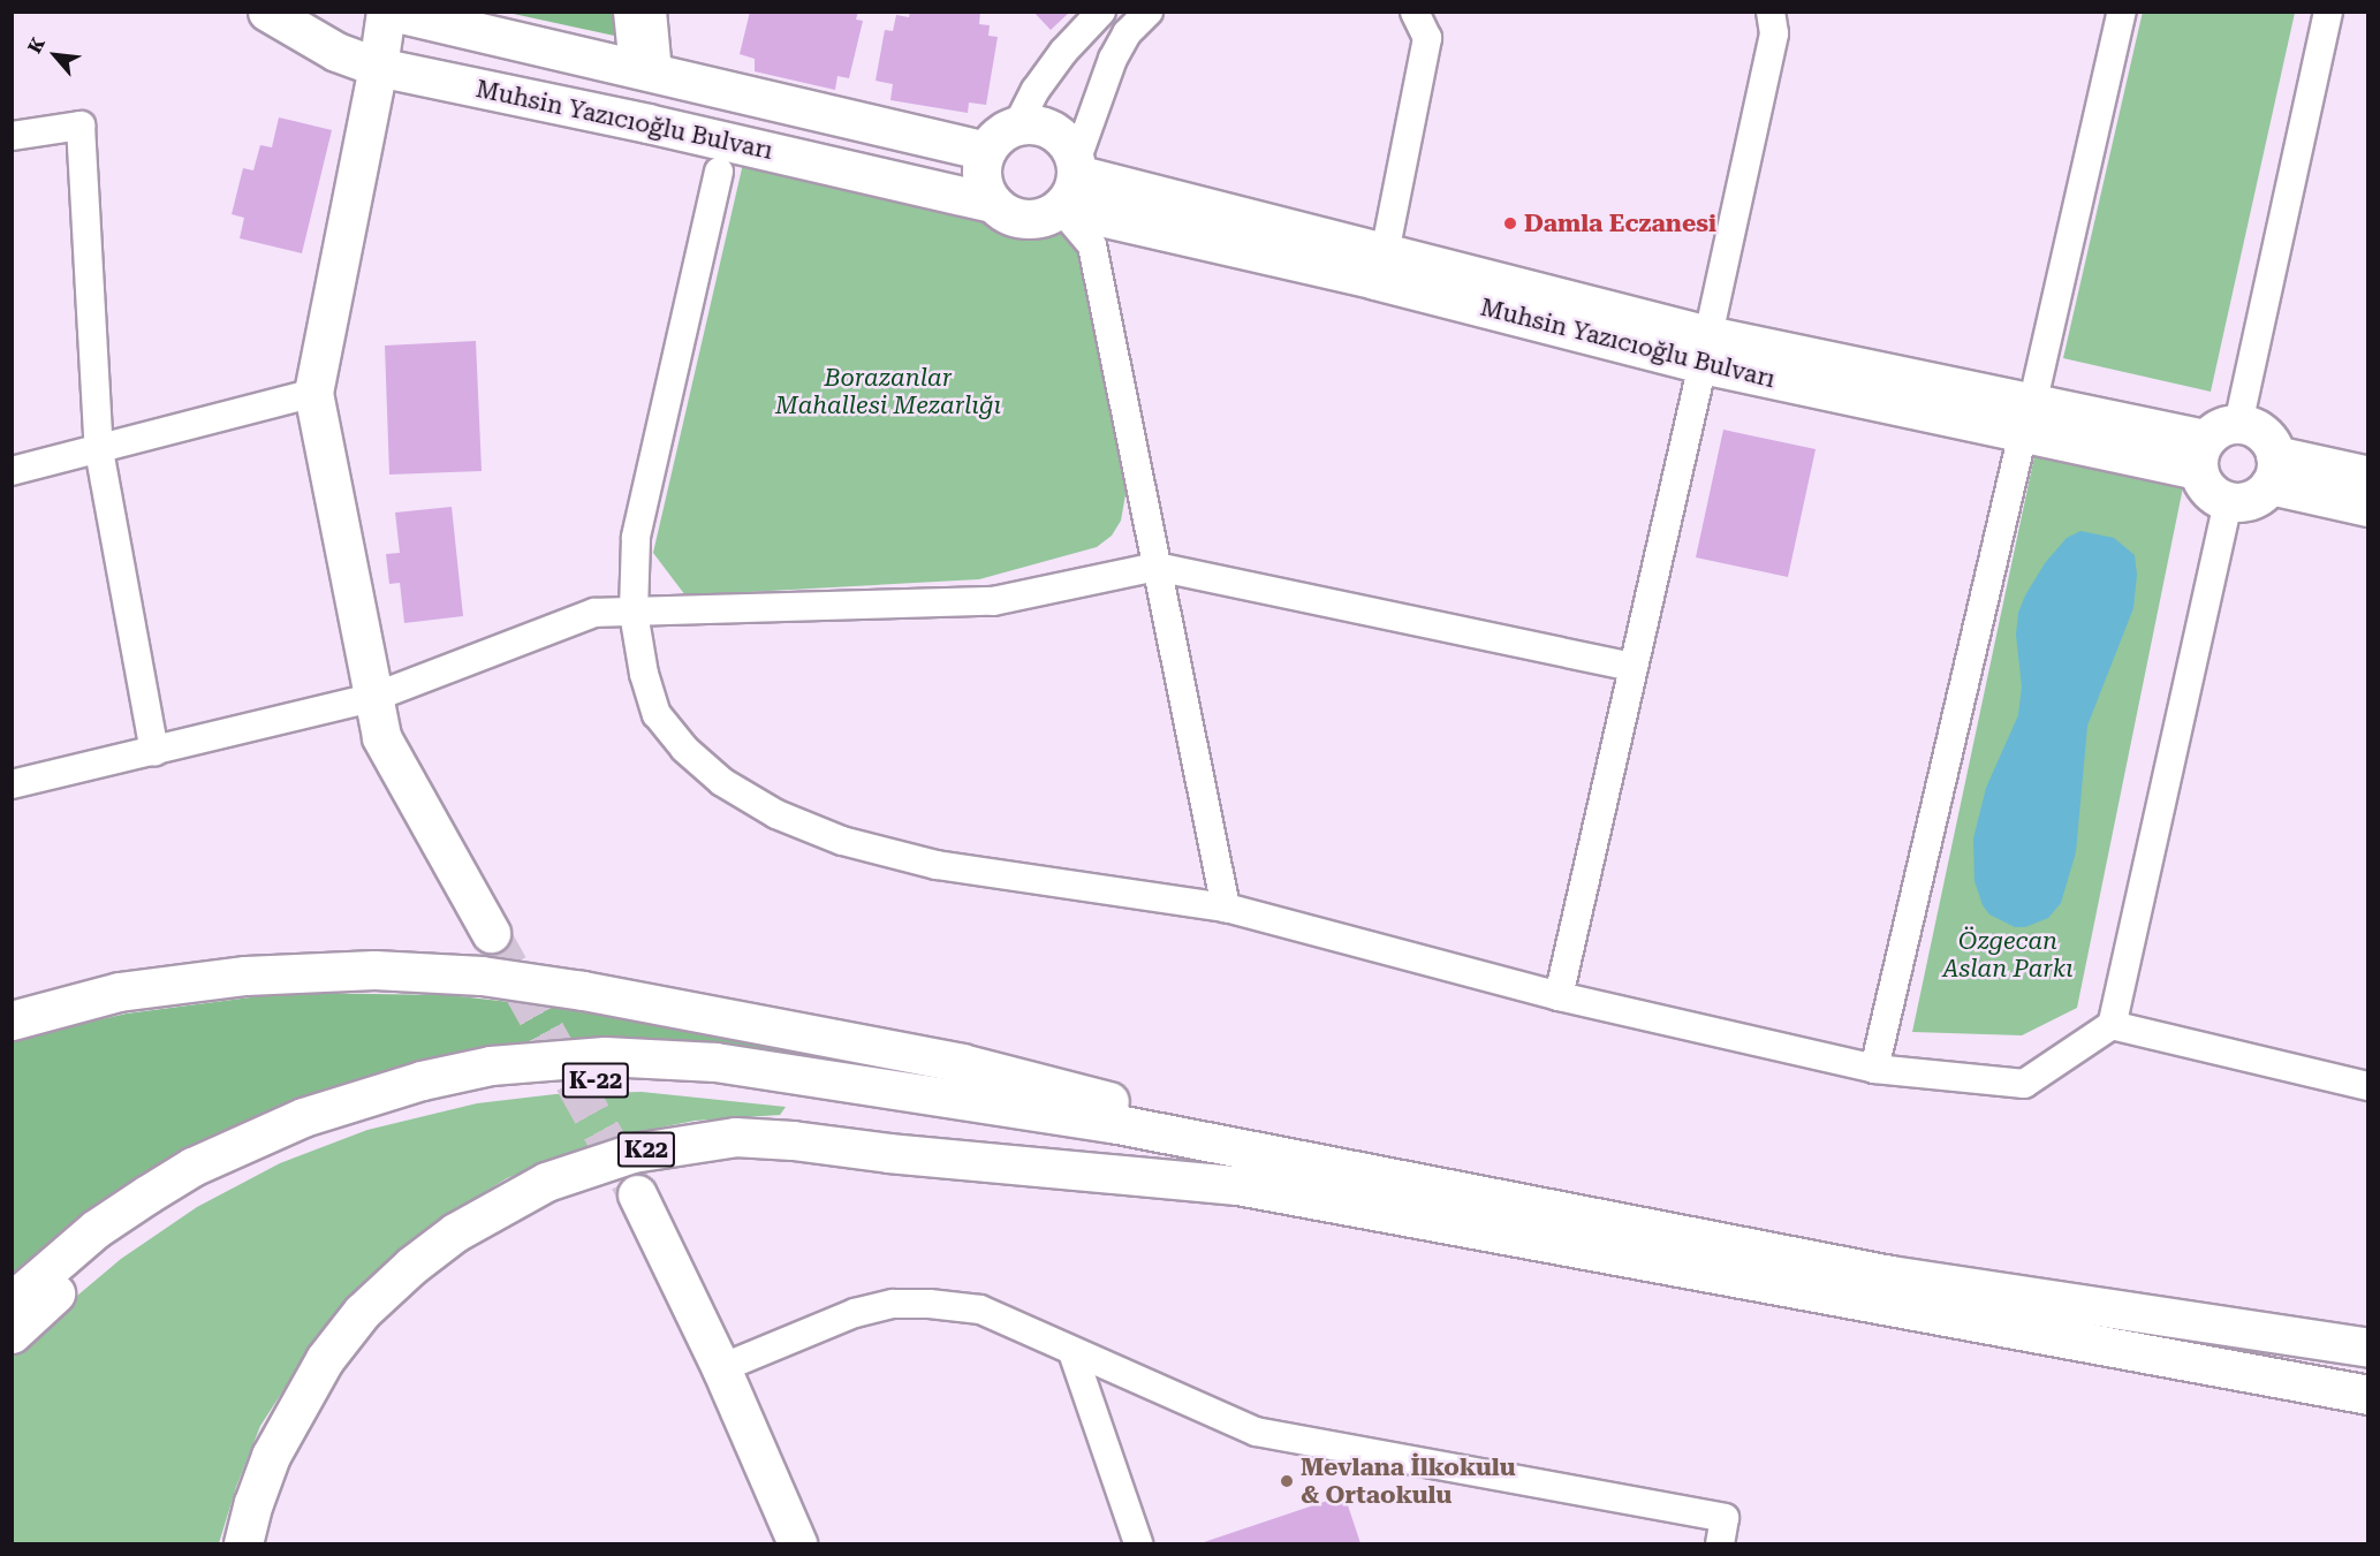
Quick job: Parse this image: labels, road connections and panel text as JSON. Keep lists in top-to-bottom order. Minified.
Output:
{"streets":{"main road":["Muhsin Yazıcıoğlu Bulvarı","K-22","K22"]},"crossings":[["K-22","K22"]],"parks":["Borazanlar Mahallesi Mezarlığı","Özgecan Aslan Parkı"],"places":["Damla Eczanesi","Mevlana İlkokulu & Ortaokulu"],"north":"top left"}
